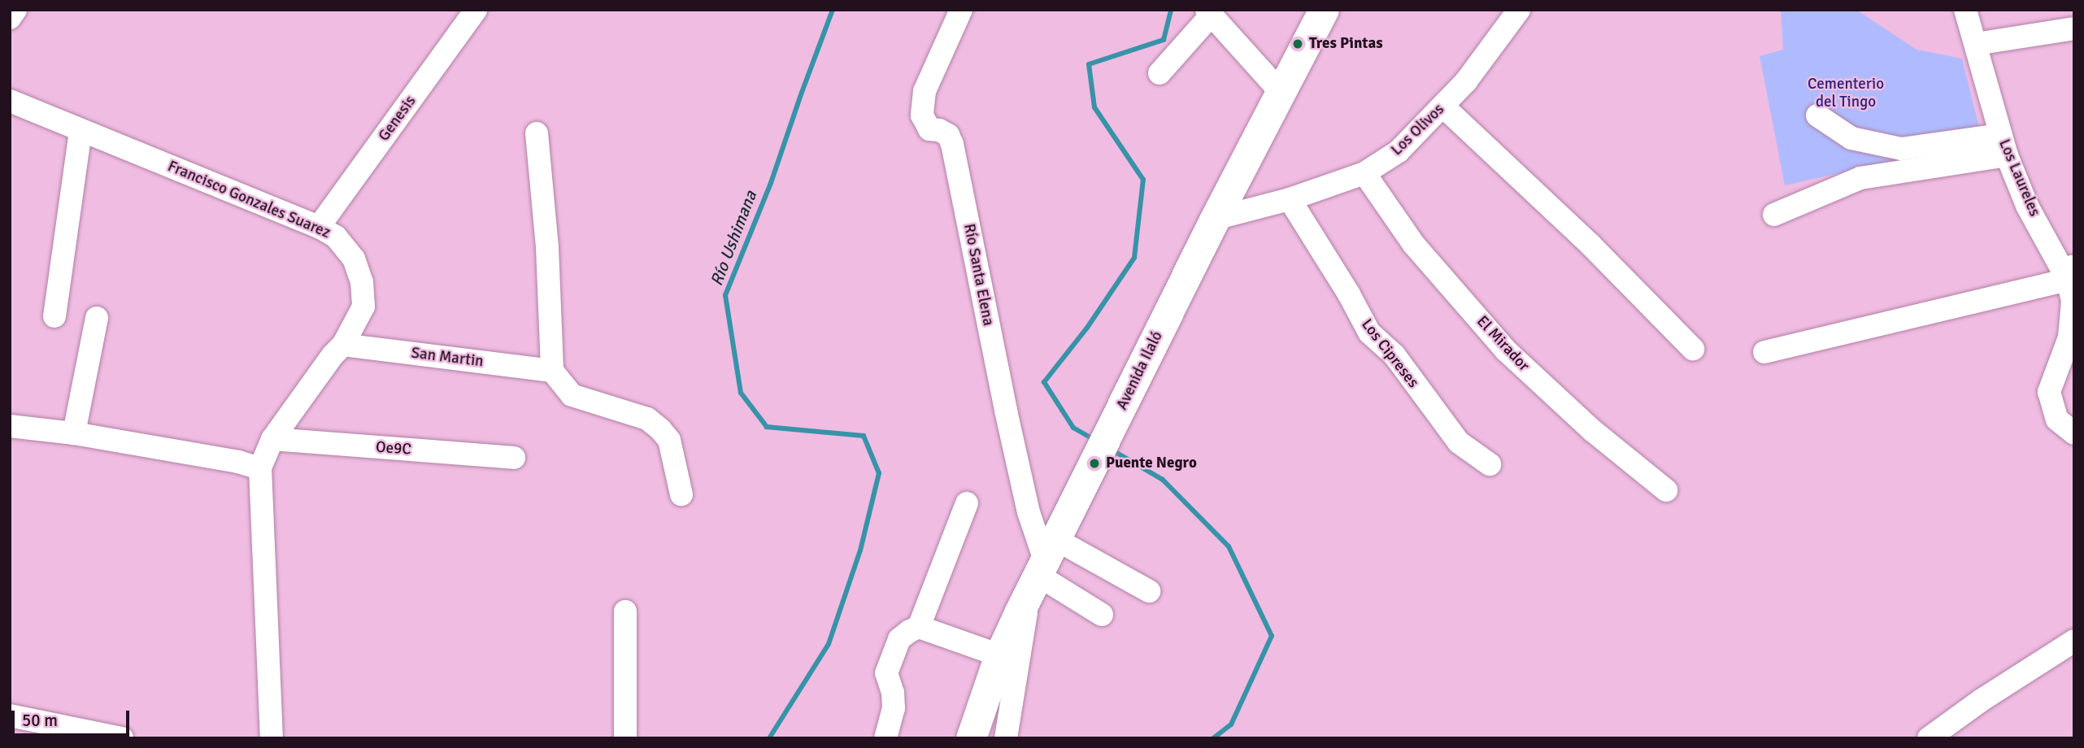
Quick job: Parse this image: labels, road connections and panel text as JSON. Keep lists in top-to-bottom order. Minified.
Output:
{"streets":{"main road":["Avenida Ilaló"],"street":["Genesis","Los Olivos","Los Laureles","Francisco Gonzales Suarez","Río Santa Elena","El Mirador","Los Cipreses","San Martin","Oe9C"]},"crossings":[["Genesis","Francisco Gonzales Suarez"],["Los Olivos","El Mirador"],["Los Olivos","Los Cipreses"],["Los Olivos","Avenida Ilaló"],["Francisco Gonzales Suarez","San Martin"],["Francisco Gonzales Suarez","Oe9C"],["Río Santa Elena","Avenida Ilaló"]],"water":["Río Ushimana"],"parks":["Cementerio del Tingo"],"places":["Tres Pintas","Puente Negro"],"scale_bar":"50 m"}
